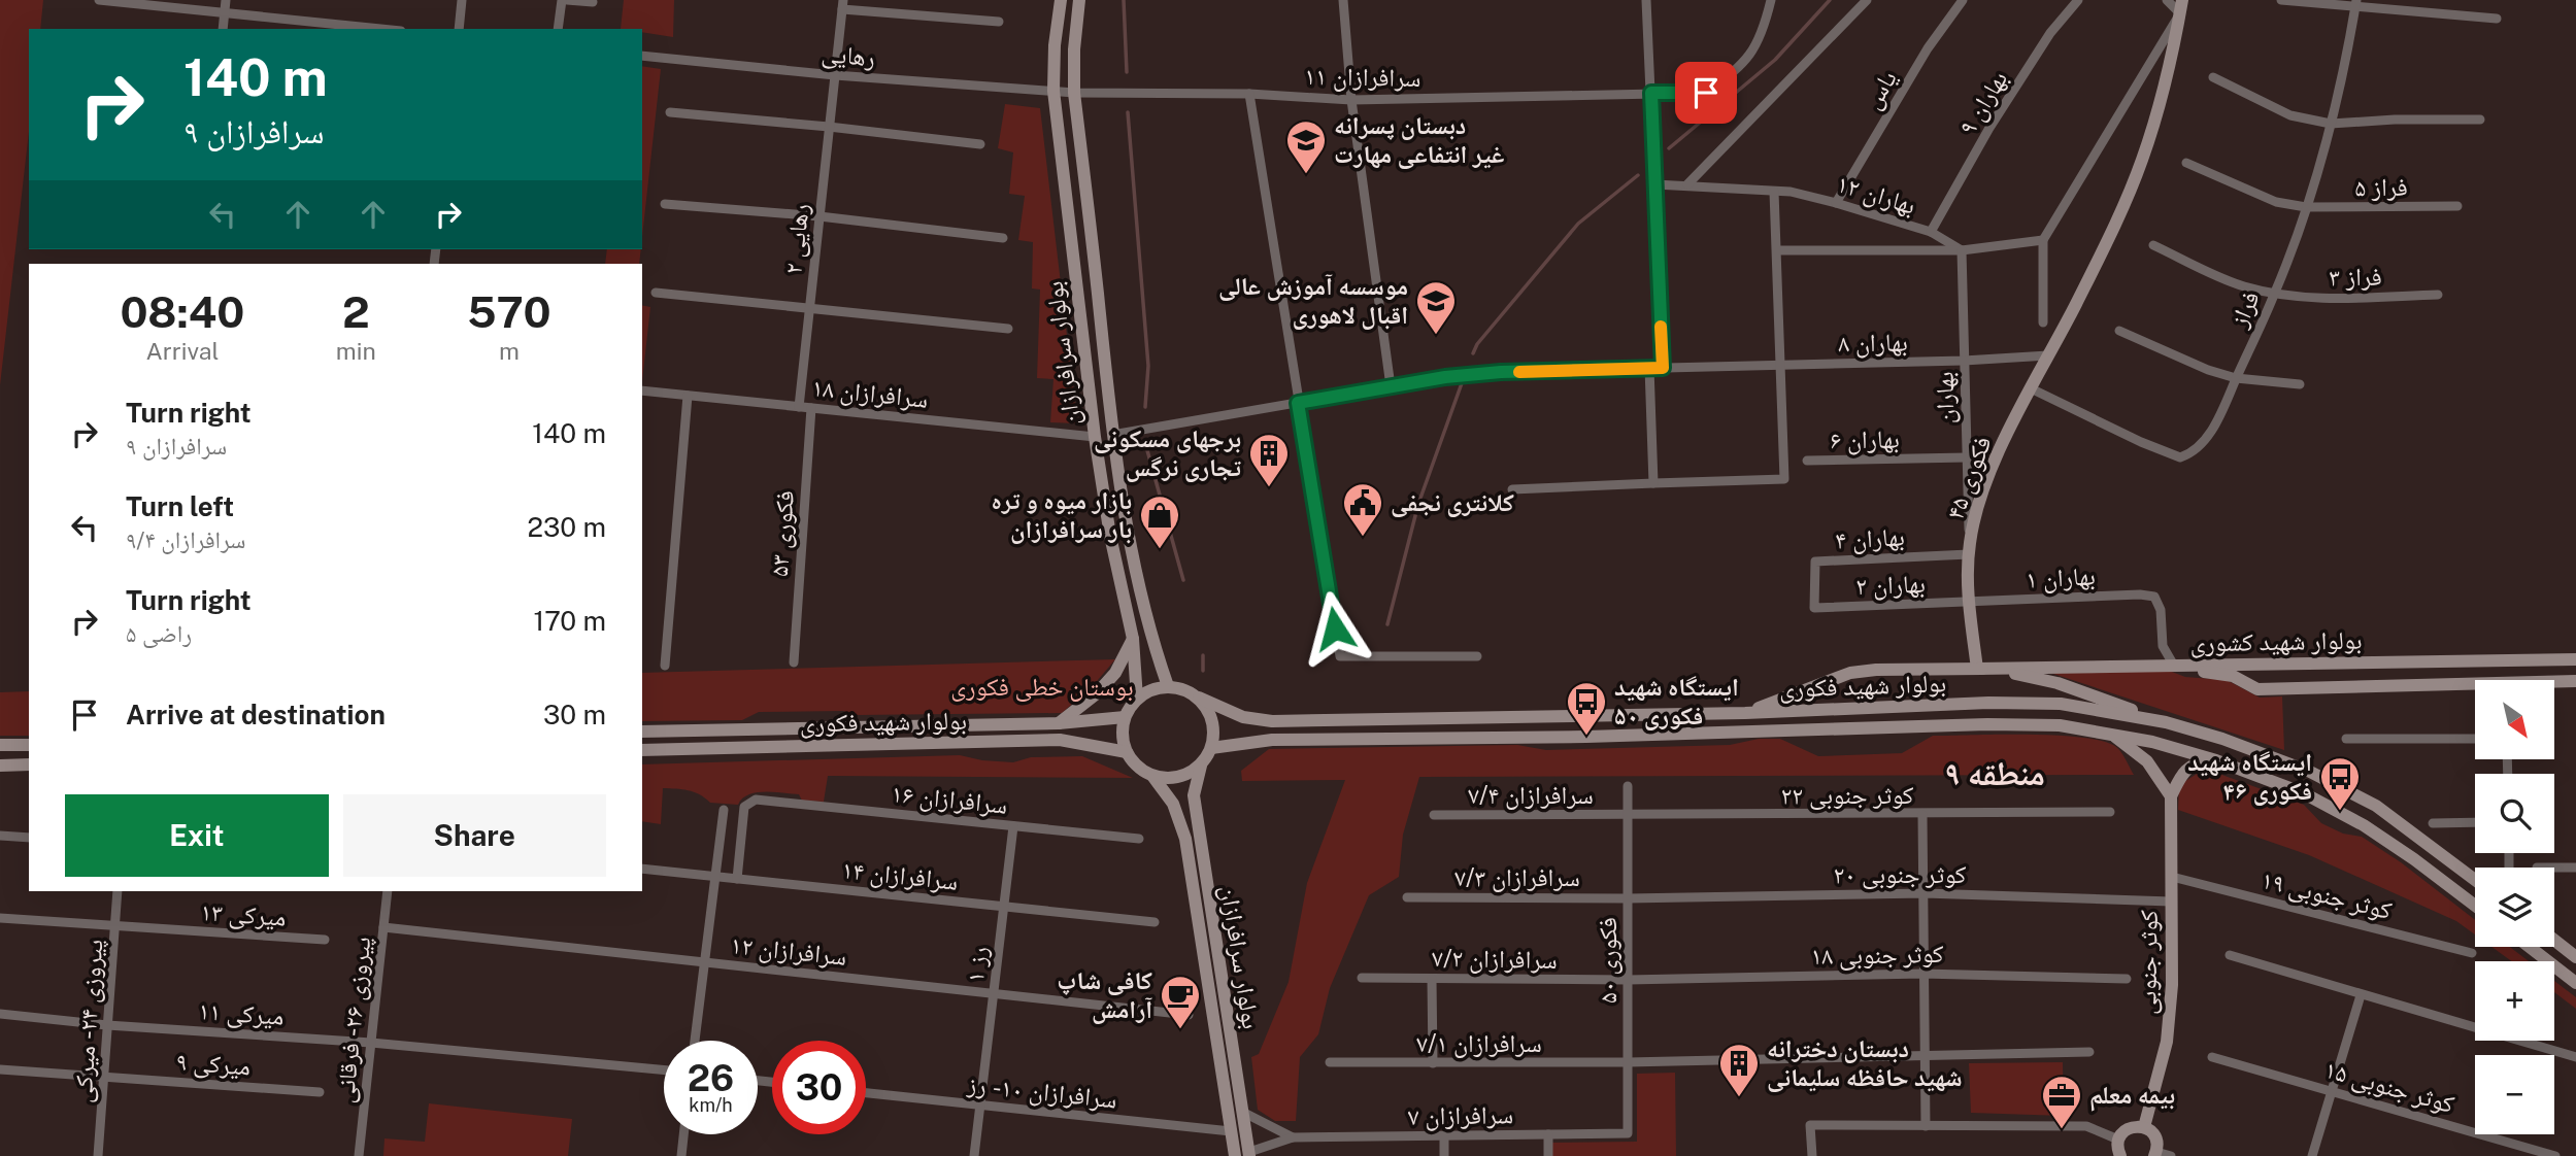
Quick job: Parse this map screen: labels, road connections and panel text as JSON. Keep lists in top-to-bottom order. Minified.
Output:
{"streets":{"main road":["بولوار سرافرازان","فکوری ۴۵","بولوار شهید کشوری","بولوار شهید فکوری","کوثر جنوبی"],"street":["رهایی","سرافرازان ۱۱","یاس","بهاران ۹","فراز ۵","بهاران ۱۲","رهایی ۲","فراز ۳","فراز","بهاران ۸","سرافرازان ۱۸","بهاران","بهاران ۶","فکوری ۵۳","بهاران ۴","بهاران ۱","بهاران ۲","سرافرازان ۷/۴","کوثر جنوبی ۲۲","سرافرازان ۱۶","کوثر جنوبی ۲۰","سرافرازان ۱۴","سرافرازان ۷/۳","کوثر جنوبی ۱۹","میرکی ۱۳","سرافرازان ۱۲","کوثر جنوبی ۱۸","سرافرازان ۷/۲","فکوری ۵۰","رز ۱","میرکی ۱۱","پیروزی ۲۶ - فرقانی","پیروزی ۲۴ - میرکی","سرافرازان ۷/۱","میرکی ۹","کوثر جنوبی ۱۵","سرافرازان ۱۰ - رز","سرافرازان ۷"]},"crossings":[["رهایی","سرافرازان ۱۱"],["رهایی","رهایی ۲"],["رهایی","بولوار سرافرازان"],["سرافرازان ۱۱","بولوار سرافرازان"],["یاس","بهاران ۱۲"],["بهاران ۹","بهاران ۱۲"],["فراز ۵","فراز"],["بهاران ۱۲","بهاران"],["رهایی ۲","سرافرازان ۱۸"],["فراز ۳","فراز"],["فراز","فکوری ۴۵"],["بهاران ۸","بولوار سرافرازان"],["بهاران ۸","بهاران"],["بهاران ۸","فکوری ۴۵"],["بولوار سرافرازان","سرافرازان ۱۸"],["بولوار سرافرازان","بولوار شهید فکوری"],["بولوار سرافرازان","سرافرازان ۱۰ - رز"],["سرافرازان ۱۸","فکوری ۵۳"],["بهاران","بهاران ۶"],["بهاران","فکوری ۴۵"],["بهاران","بهاران ۴"],["فکوری ۴۵","بهاران ۴"],["فکوری ۴۵","بهاران ۱"],["فکوری ۴۵","بهاران ۲"],["فکوری ۴۵","بولوار شهید کشوری"],["بهاران ۴","بهاران ۲"],["بهاران ۱","بهاران ۲"],["بهاران ۱","بولوار شهید کشوری"],["سرافرازان ۷/۴","کوثر جنوبی ۲۲"],["سرافرازان ۷/۴","فکوری ۵۰"],["کوثر جنوبی ۲۲","فکوری ۵۰"],["سرافرازان ۱۶","سرافرازان ۱۴"],["سرافرازان ۱۶","رز ۱"],["کوثر جنوبی ۲۰","سرافرازان ۷/۳"],["کوثر جنوبی ۲۰","فکوری ۵۰"],["کوثر جنوبی ۲۰","کوثر جنوبی"],["سرافرازان ۱۴","رز ۱"],["سرافرازان ۷/۳","فکوری ۵۰"],["کوثر جنوبی ۱۹","کوثر جنوبی"],["میرکی ۱۳","پیروزی ۲۴ - میرکی"],["سرافرازان ۱۲","رز ۱"],["سرافرازان ۱۲","پیروزی ۲۶ - فرقانی"],["کوثر جنوبی ۱۸","سرافرازان ۷/۲"],["کوثر جنوبی ۱۸","فکوری ۵۰"],["سرافرازان ۷/۲","فکوری ۵۰"],["فکوری ۵۰","سرافرازان ۷/۱"],["فکوری ۵۰","سرافرازان ۷"],["رز ۱","سرافرازان ۱۰ - رز"],["میرکی ۱۱","پیروزی ۲۶ - فرقانی"],["میرکی ۱۱","پیروزی ۲۴ - میرکی"],["پیروزی ۲۴ - میرکی","میرکی ۹"]],"districts":["منطقه ۹"],"parks":["بوستان خطی فکوری"],"places":{"school or university":["دبستان پسرانه غیر انتفاعی مهارت","موسسه آموزش عالی اقبال لاهوری"],"building":["برجهای مسکونی تجاری نرگس","دبستان دخترانه شهید حافظه سلیمانی"],"public building":["کلانتری نجفی"],"shop":["بازار میوه و تره بار سرافرازان"],"bus stop":["ایستگاه شهید فکوری ۵۰","ایستگاه شهید فکوری ۴۶"],"cafe":["کافی شاپ آرامش"],"office":["بیمه معلم"]},"north":"bottom right","page":{"turn":["140 m","سرافرازان ۹"],"eta":["08:40","Arrival","2","min","570","m"],"list":[{"name":"Turn right","note":"سرافرازان ۹","value":"140 m"},{"name":"Turn left","note":"سرافرازان ۹/۴","value":"230 m"},{"name":"Turn right","note":"راضی ۵","value":"170 m"},{"name":"Arrive at destination","value":"30 m"}],"map_buttons":["+","−"],"buttons":["Exit","Share"],"speed":"26 km/h","limit":"30"}}
